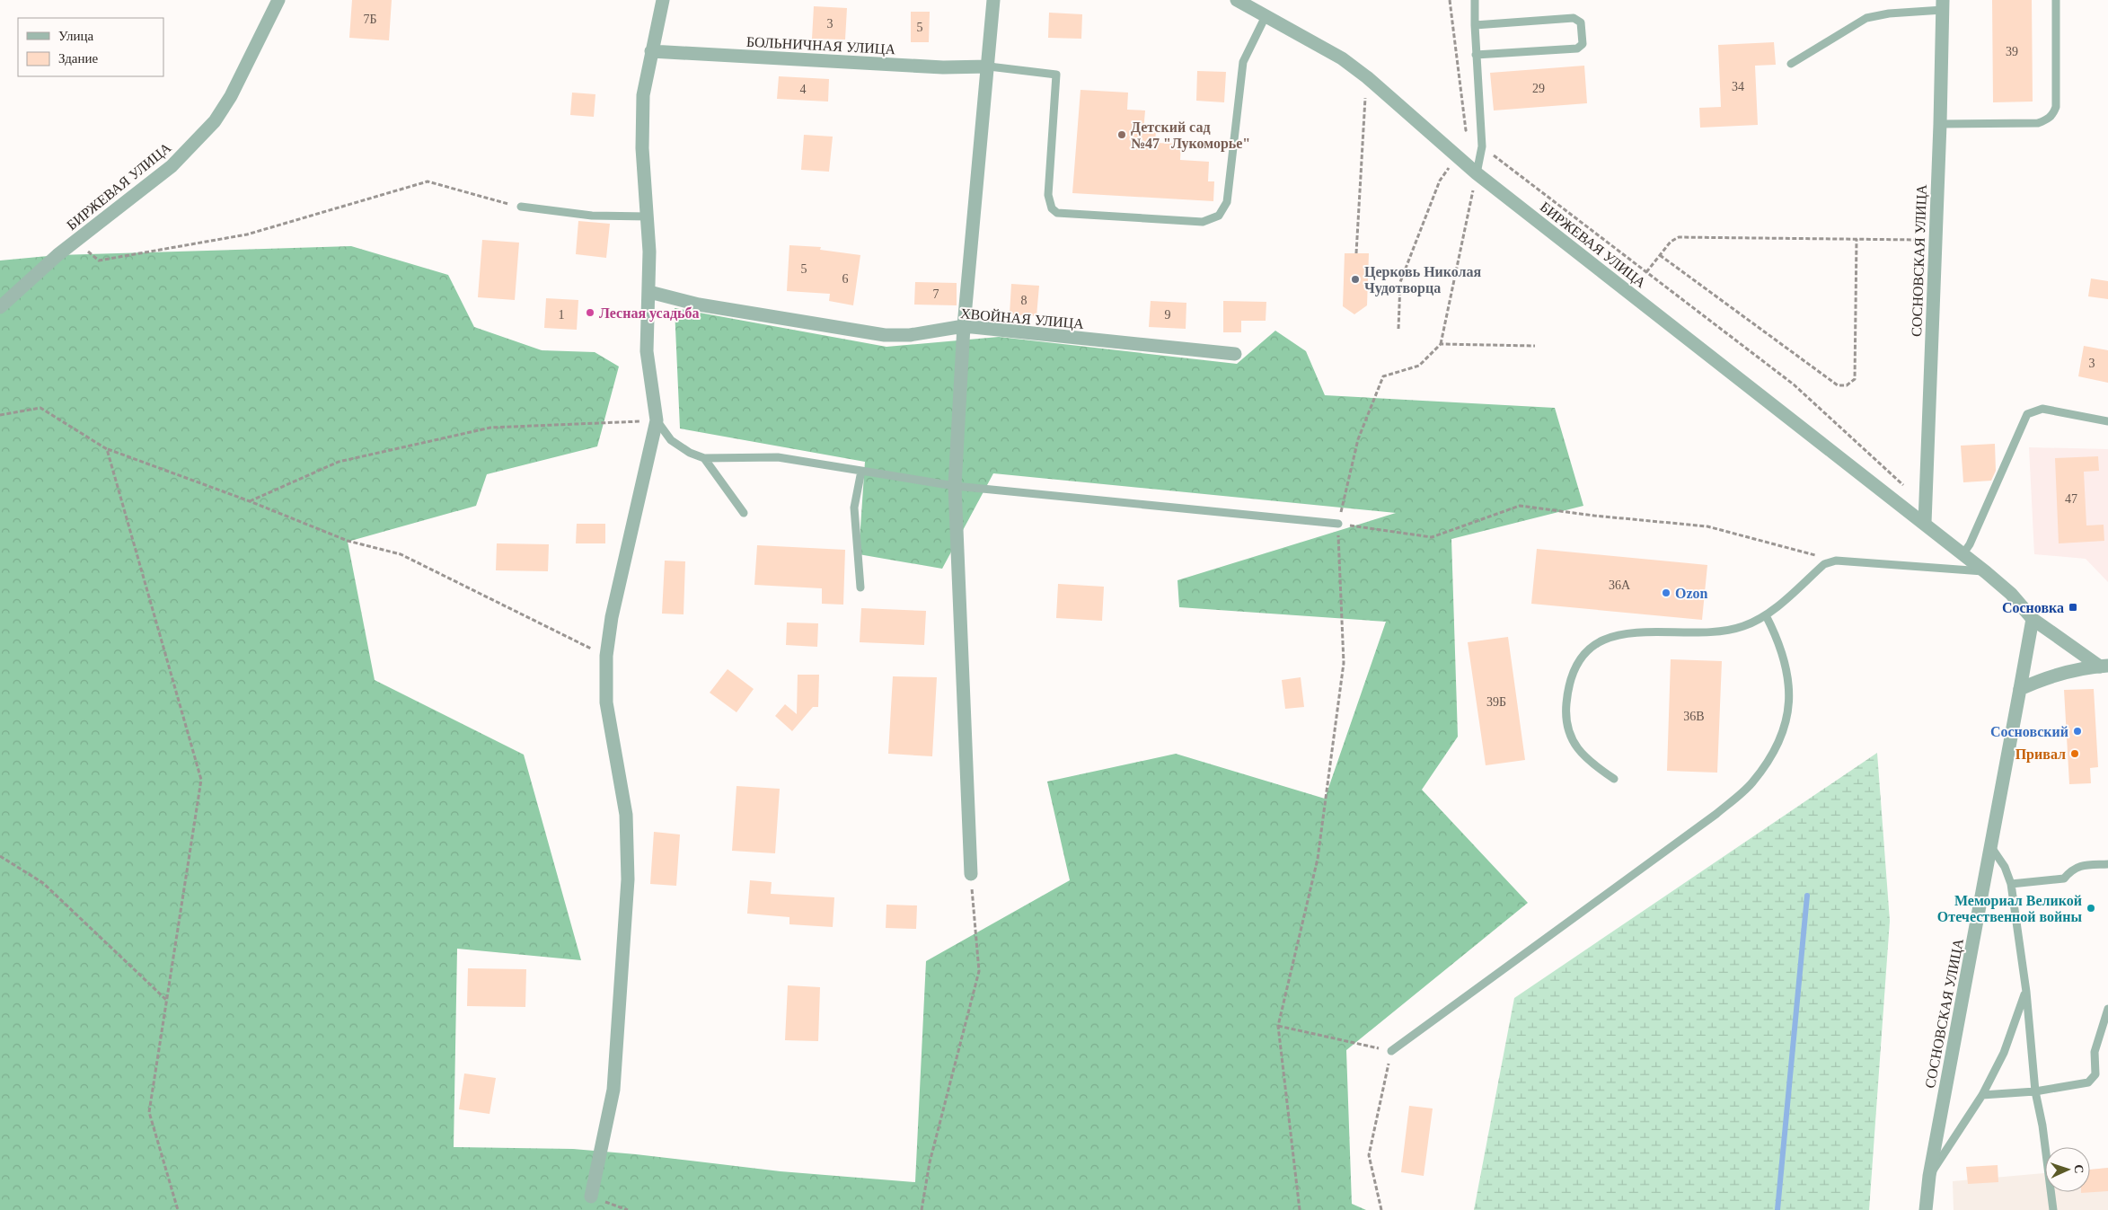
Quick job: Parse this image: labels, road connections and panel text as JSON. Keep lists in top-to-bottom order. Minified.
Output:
{"streets":{"street":["БОЛЬНИЧНАЯ УЛИЦА","БИРЖЕВАЯ УЛИЦА","СОСНОВСКАЯ УЛИЦА","ХВОЙНАЯ УЛИЦА"]},"crossings":[["БИРЖЕВАЯ УЛИЦА","СОСНОВСКАЯ УЛИЦА"]],"places":{"other":["Детский сад №47 \"Лукоморье\"","Церковь Николая Чудотворца","Лесная усадьба","Ozon","Сосновский","Привал","Мемориал Великой Отечественной войны"],"transit":["Сосновка"]},"house_numbers":["7Б","3","5","39","34","29","4","5","6","7","8","1","9","3","47","36А","39Б","36В"],"legend":["Улица","Здание"],"north":"right"}
